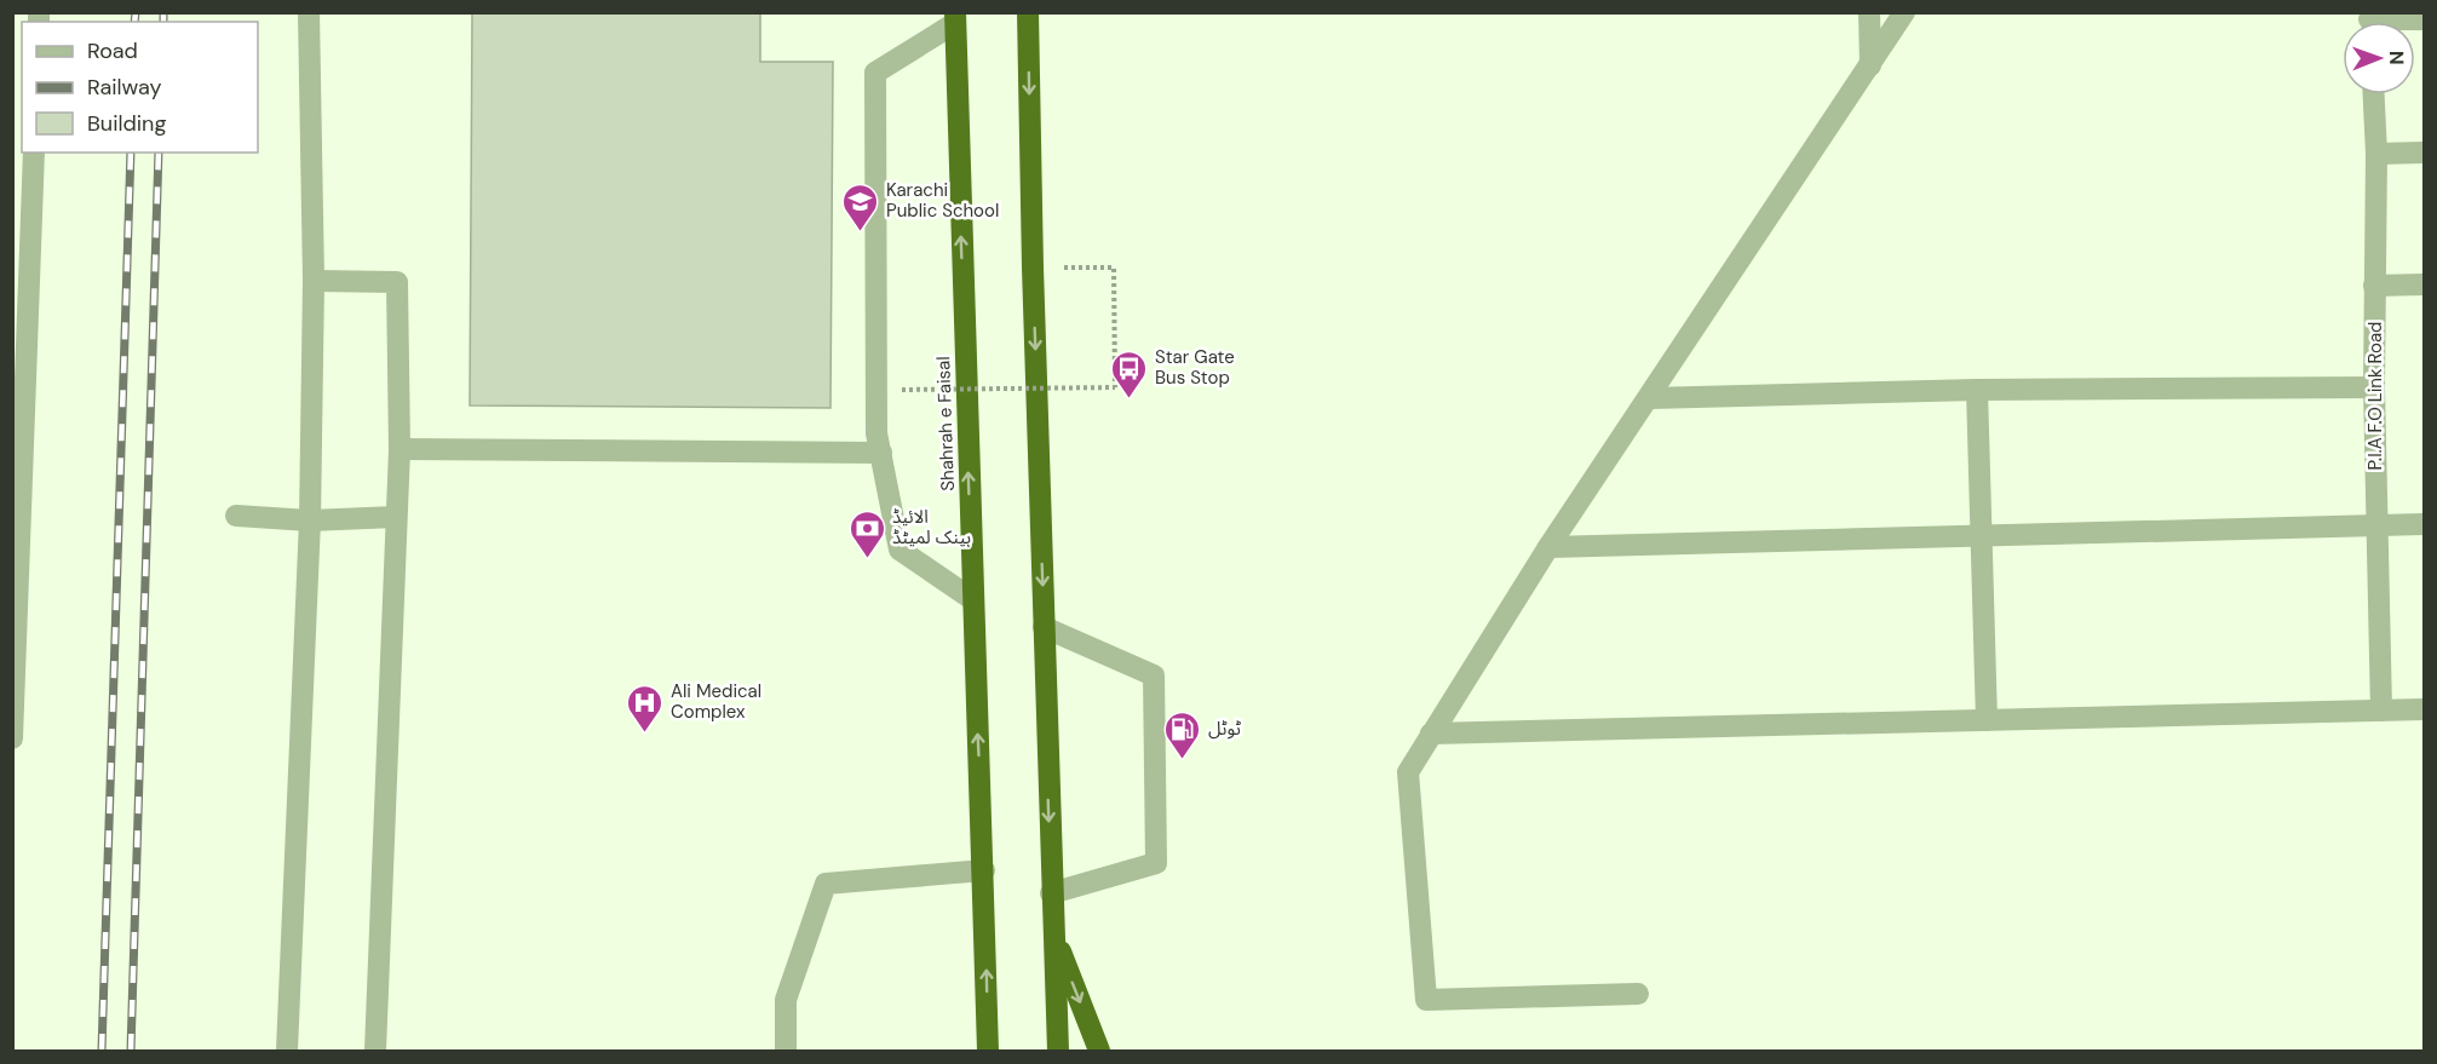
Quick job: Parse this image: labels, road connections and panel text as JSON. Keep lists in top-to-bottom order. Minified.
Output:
{"streets":{"highway":["Shahrah e Faisal"],"street":["P.I.A F.O Link Road"]},"places":{"school or university":["Karachi Public School"],"bus stop":["Star Gate Bus Stop"],"bank":["الائیڈ بینک لمیٹڈ"],"hospital":["Ali Medical Complex"],"fuel station":["ٹوٹل"]},"legend":["Road","Railway","Building"],"north":"right"}
